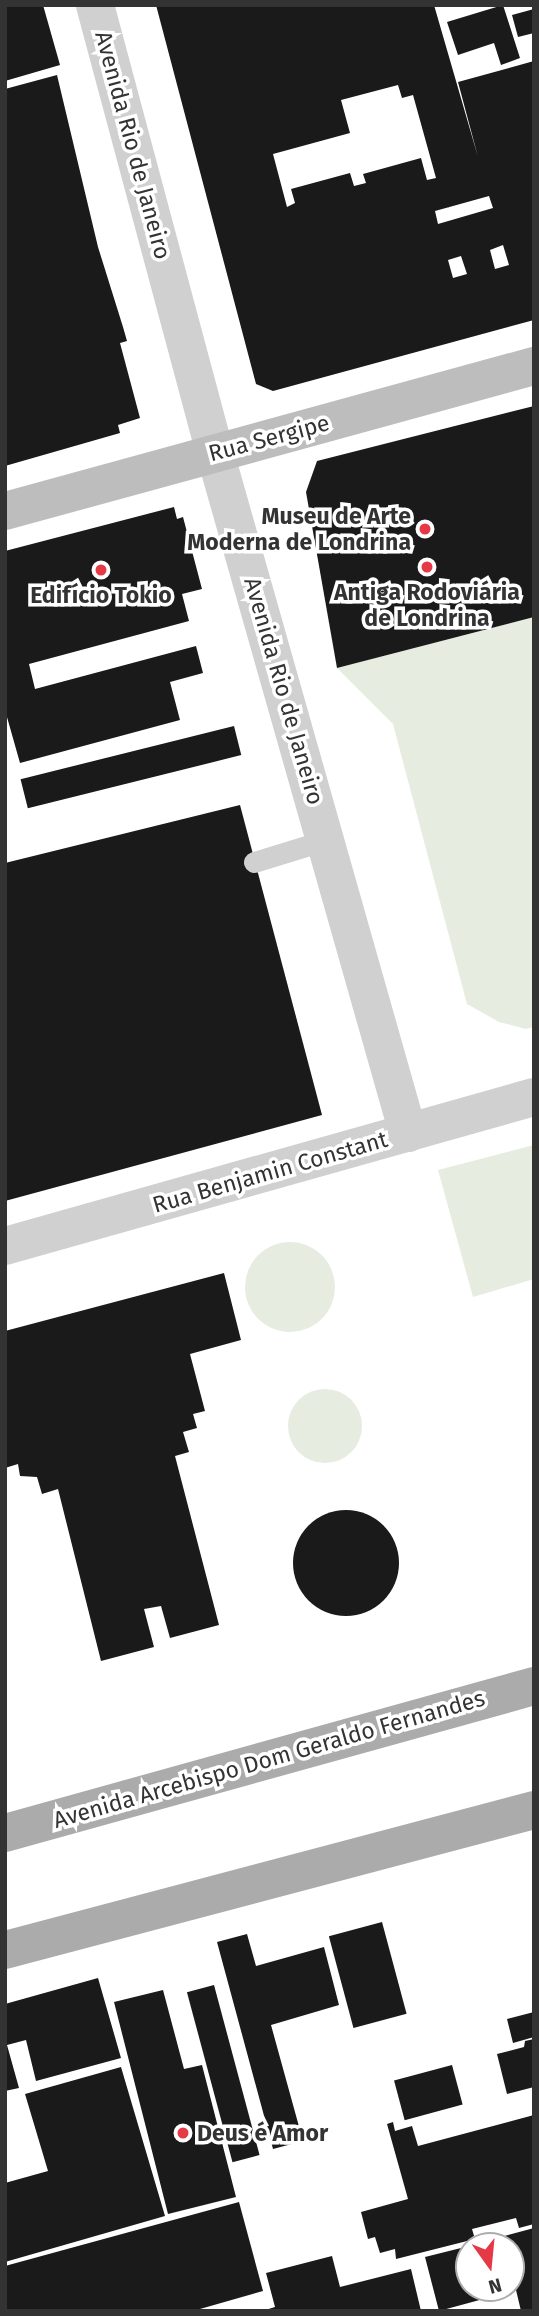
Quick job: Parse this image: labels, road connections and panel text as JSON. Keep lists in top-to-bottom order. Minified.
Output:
{"streets":{"main road":["Rua Sergipe","Avenida Arcebispo Dom Geraldo Fernandes"],"street":["Avenida Rio de Janeiro","Rua Benjamin Constant"]},"crossings":[["Avenida Rio de Janeiro","Rua Sergipe"],["Avenida Rio de Janeiro","Rua Benjamin Constant"]],"places":["Museu de Arte Moderna de Londrina","Antiga Rodoviária de Londrina","Edifício Tokio","Deus é Amor"],"north":"bottom"}
